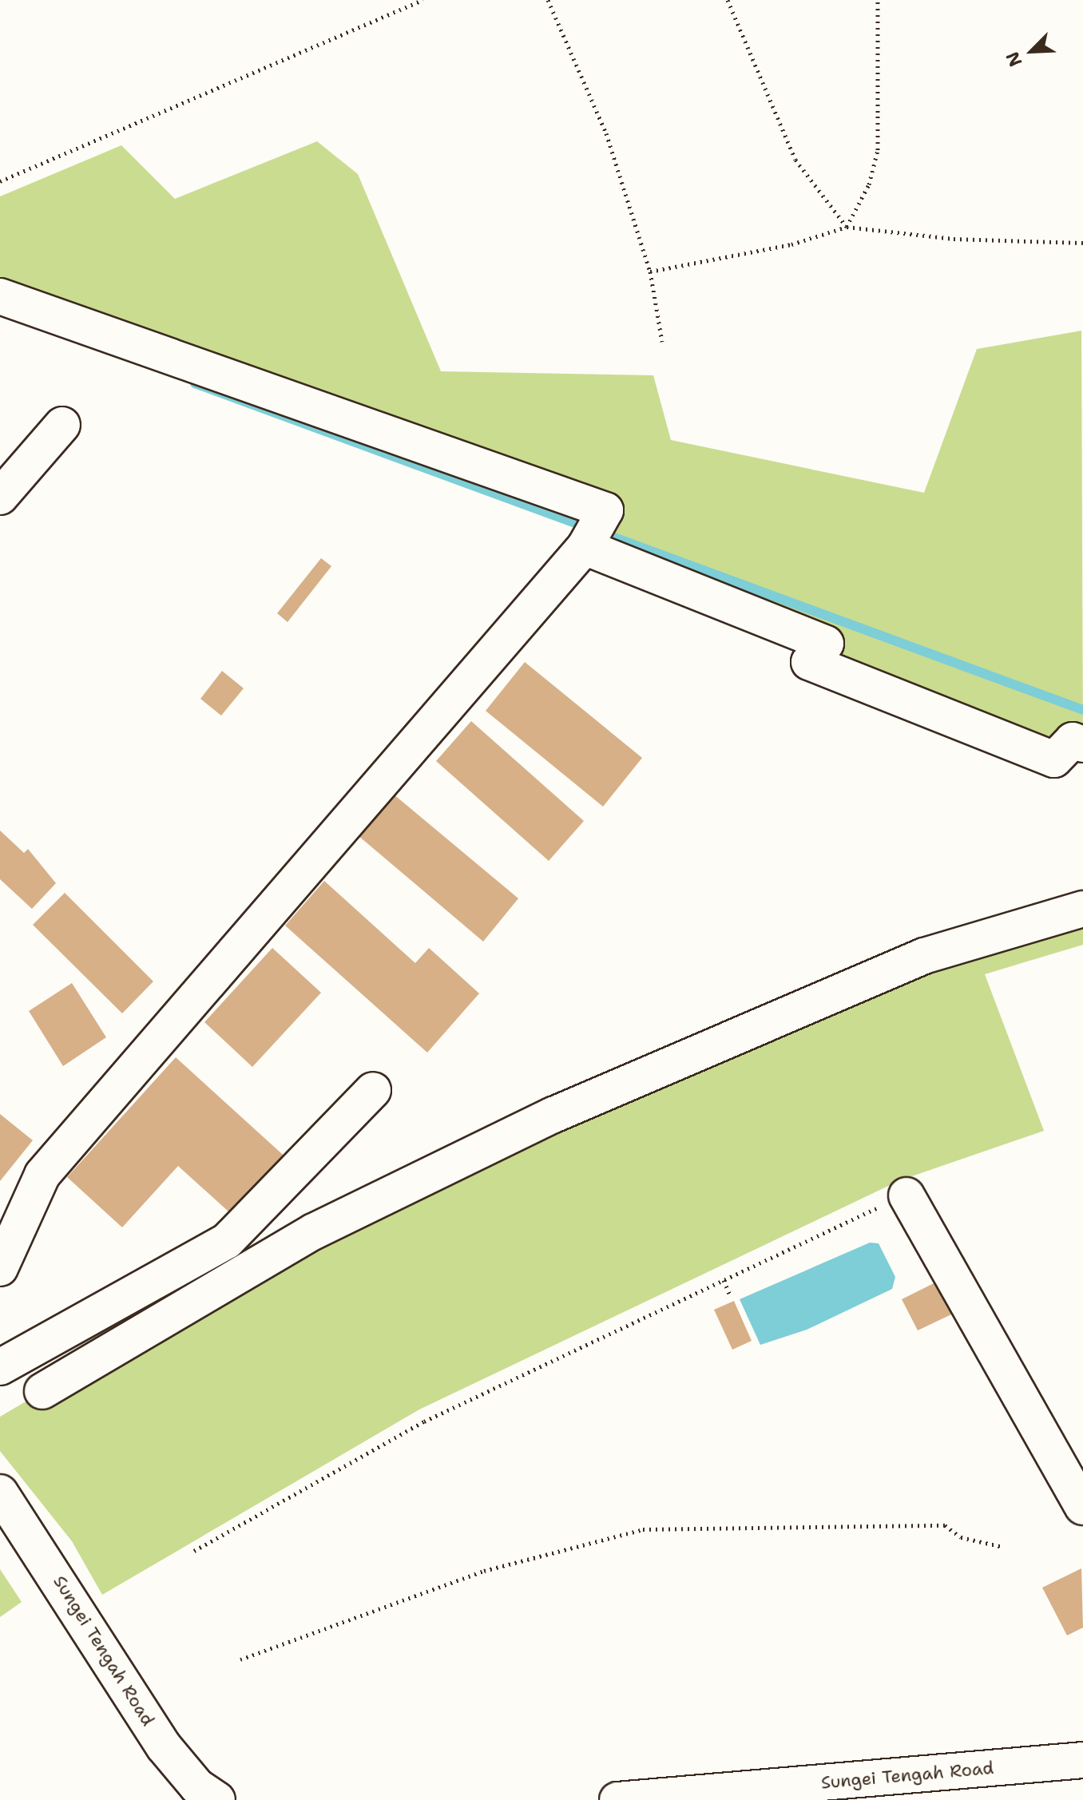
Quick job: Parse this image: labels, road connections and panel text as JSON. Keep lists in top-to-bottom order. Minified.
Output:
{"streets":{"street":["Sungei Tengah Road"]},"north":"bottom left"}
